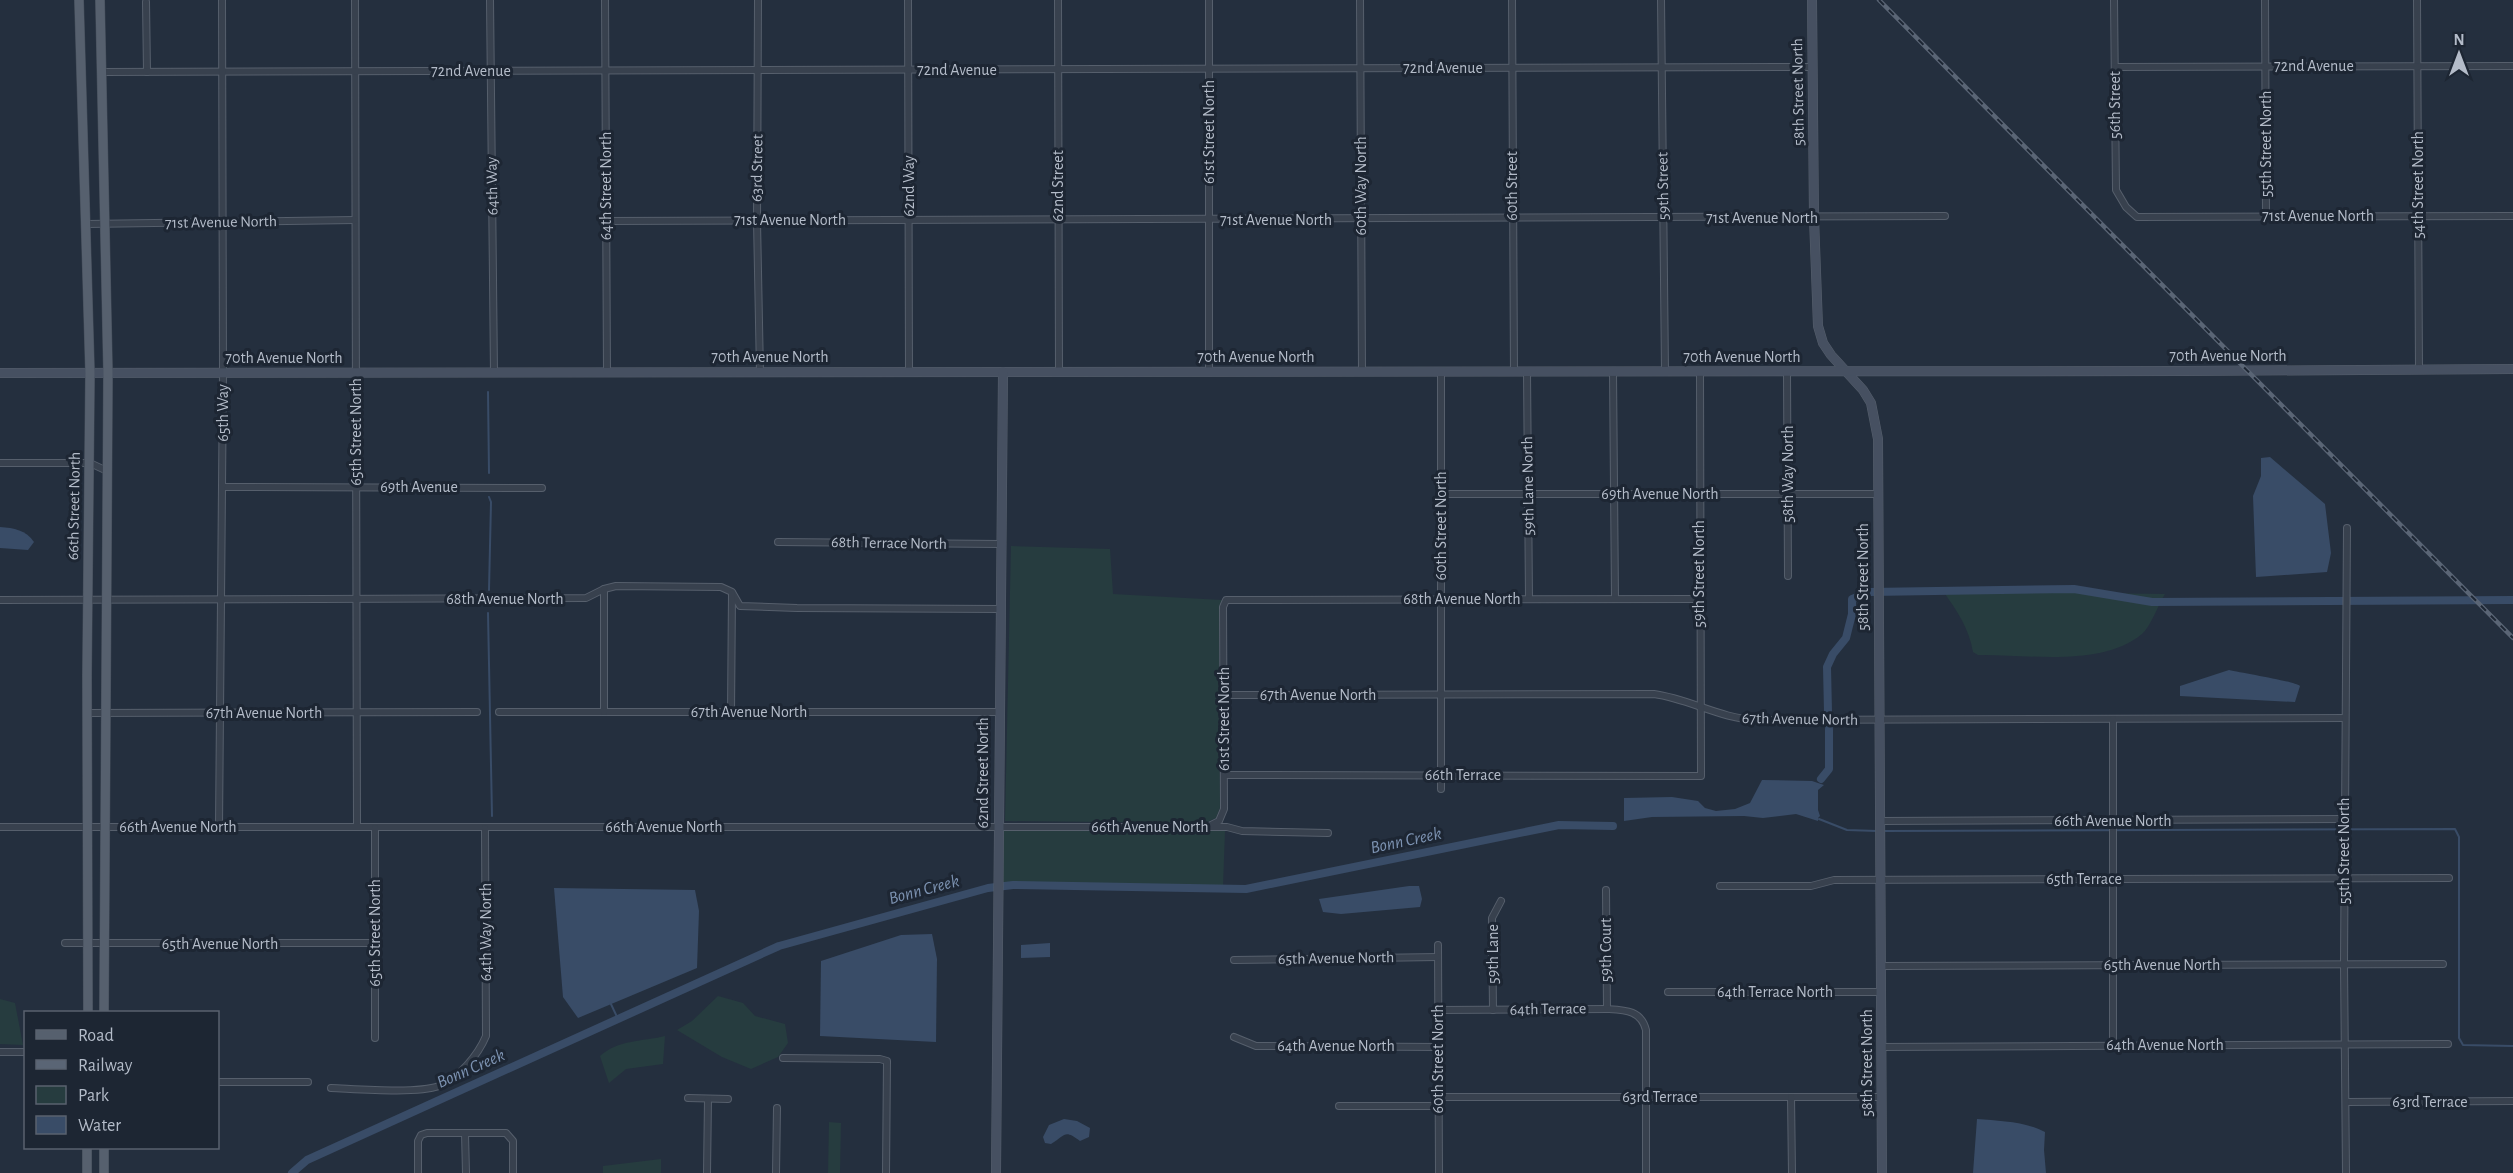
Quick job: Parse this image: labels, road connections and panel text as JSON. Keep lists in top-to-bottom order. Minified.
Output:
{"streets":{"main road":["66th Street North"],"street":["72nd Avenue","58th Street North","56th Street","61st Street North","55th Street North","63rd Street","54th Street North","64th Way","64th Street North","62nd Way","62nd Street","60th Way North","60th Street","59th Street","71st Avenue North","70th Avenue North","65th Way","65th Street North","58th Way North","59th Lane North","69th Avenue","69th Avenue North","60th Street North","68th Terrace North","59th Street North","68th Avenue North","67th Avenue North","62nd Street North","66th Terrace","66th Avenue North","65th Terrace","64th Way North","65th Avenue North","59th Court","59th Lane","64th Terrace North","64th Terrace","64th Avenue North","63rd Terrace"]},"crossings":[["72nd Avenue","58th Street North"],["72nd Avenue","56th Street"],["72nd Avenue","61st Street North"],["72nd Avenue","55th Street North"],["72nd Avenue","63rd Street"],["72nd Avenue","54th Street North"],["72nd Avenue","64th Way"],["72nd Avenue","64th Street North"],["72nd Avenue","62nd Way"],["72nd Avenue","62nd Street"],["72nd Avenue","60th Way North"],["72nd Avenue","60th Street"],["72nd Avenue","59th Street"],["72nd Avenue","65th Way"],["72nd Avenue","65th Street North"],["72nd Avenue","66th Street North"],["58th Street North","71st Avenue North"],["58th Street North","70th Avenue North"],["58th Street North","69th Avenue North"],["58th Street North","67th Avenue North"],["58th Street North","66th Avenue North"],["58th Street North","65th Terrace"],["58th Street North","65th Avenue North"],["58th Street North","64th Terrace North"],["58th Street North","64th Avenue North"],["58th Street North","63rd Terrace"],["56th Street","71st Avenue North"],["61st Street North","71st Avenue North"],["61st Street North","70th Avenue North"],["61st Street North","68th Avenue North"],["61st Street North","67th Avenue North"],["61st Street North","66th Terrace"],["61st Street North","66th Avenue North"],["55th Street North","71st Avenue North"],["55th Street North","67th Avenue North"],["55th Street North","66th Avenue North"],["55th Street North","65th Terrace"],["55th Street North","65th Avenue North"],["55th Street North","64th Avenue North"],["55th Street North","63rd Terrace"],["63rd Street","71st Avenue North"],["63rd Street","70th Avenue North"],["54th Street North","71st Avenue North"],["54th Street North","70th Avenue North"],["64th Way","70th Avenue North"],["64th Street North","71st Avenue North"],["64th Street North","70th Avenue North"],["62nd Way","71st Avenue North"],["62nd Way","70th Avenue North"],["62nd Street","71st Avenue North"],["62nd Street","70th Avenue North"],["60th Way North","71st Avenue North"],["60th Way North","70th Avenue North"],["60th Street","71st Avenue North"],["60th Street","70th Avenue North"],["59th Street","71st Avenue North"],["59th Street","70th Avenue North"],["71st Avenue North","65th Way"],["71st Avenue North","65th Street North"],["71st Avenue North","66th Street North"],["70th Avenue North","65th Way"],["70th Avenue North","65th Street North"],["70th Avenue North","58th Way North"],["70th Avenue North","59th Lane North"],["70th Avenue North","66th Street North"],["70th Avenue North","60th Street North"],["70th Avenue North","59th Street North"],["70th Avenue North","62nd Street North"],["65th Way","69th Avenue"],["65th Way","68th Avenue North"],["65th Way","67th Avenue North"],["65th Way","66th Avenue North"],["65th Street North","69th Avenue"],["65th Street North","68th Avenue North"],["65th Street North","67th Avenue North"],["65th Street North","66th Avenue North"],["65th Street North","65th Avenue North"],["58th Way North","69th Avenue North"],["59th Lane North","69th Avenue North"],["59th Lane North","68th Avenue North"],["69th Avenue North","60th Street North"],["69th Avenue North","59th Street North"],["66th Street North","68th Avenue North"],["66th Street North","67th Avenue North"],["66th Street North","66th Avenue North"],["66th Street North","65th Avenue North"],["60th Street North","68th Avenue North"],["60th Street North","67th Avenue North"],["60th Street North","66th Terrace"],["60th Street North","65th Avenue North"],["60th Street North","64th Terrace"],["60th Street North","64th Avenue North"],["60th Street North","63rd Terrace"],["68th Terrace North","62nd Street North"],["59th Street North","68th Avenue North"],["59th Street North","67th Avenue North"],["59th Street North","66th Terrace"],["68th Avenue North","62nd Street North"],["67th Avenue North","62nd Street North"],["62nd Street North","66th Avenue North"],["66th Avenue North","64th Way North"],["59th Court","64th Terrace"],["59th Lane","64th Terrace"],["64th Terrace","63rd Terrace"]],"water":["Bonn Creek"],"legend":["Road","Railway","Park","Water"],"north":"top"}
